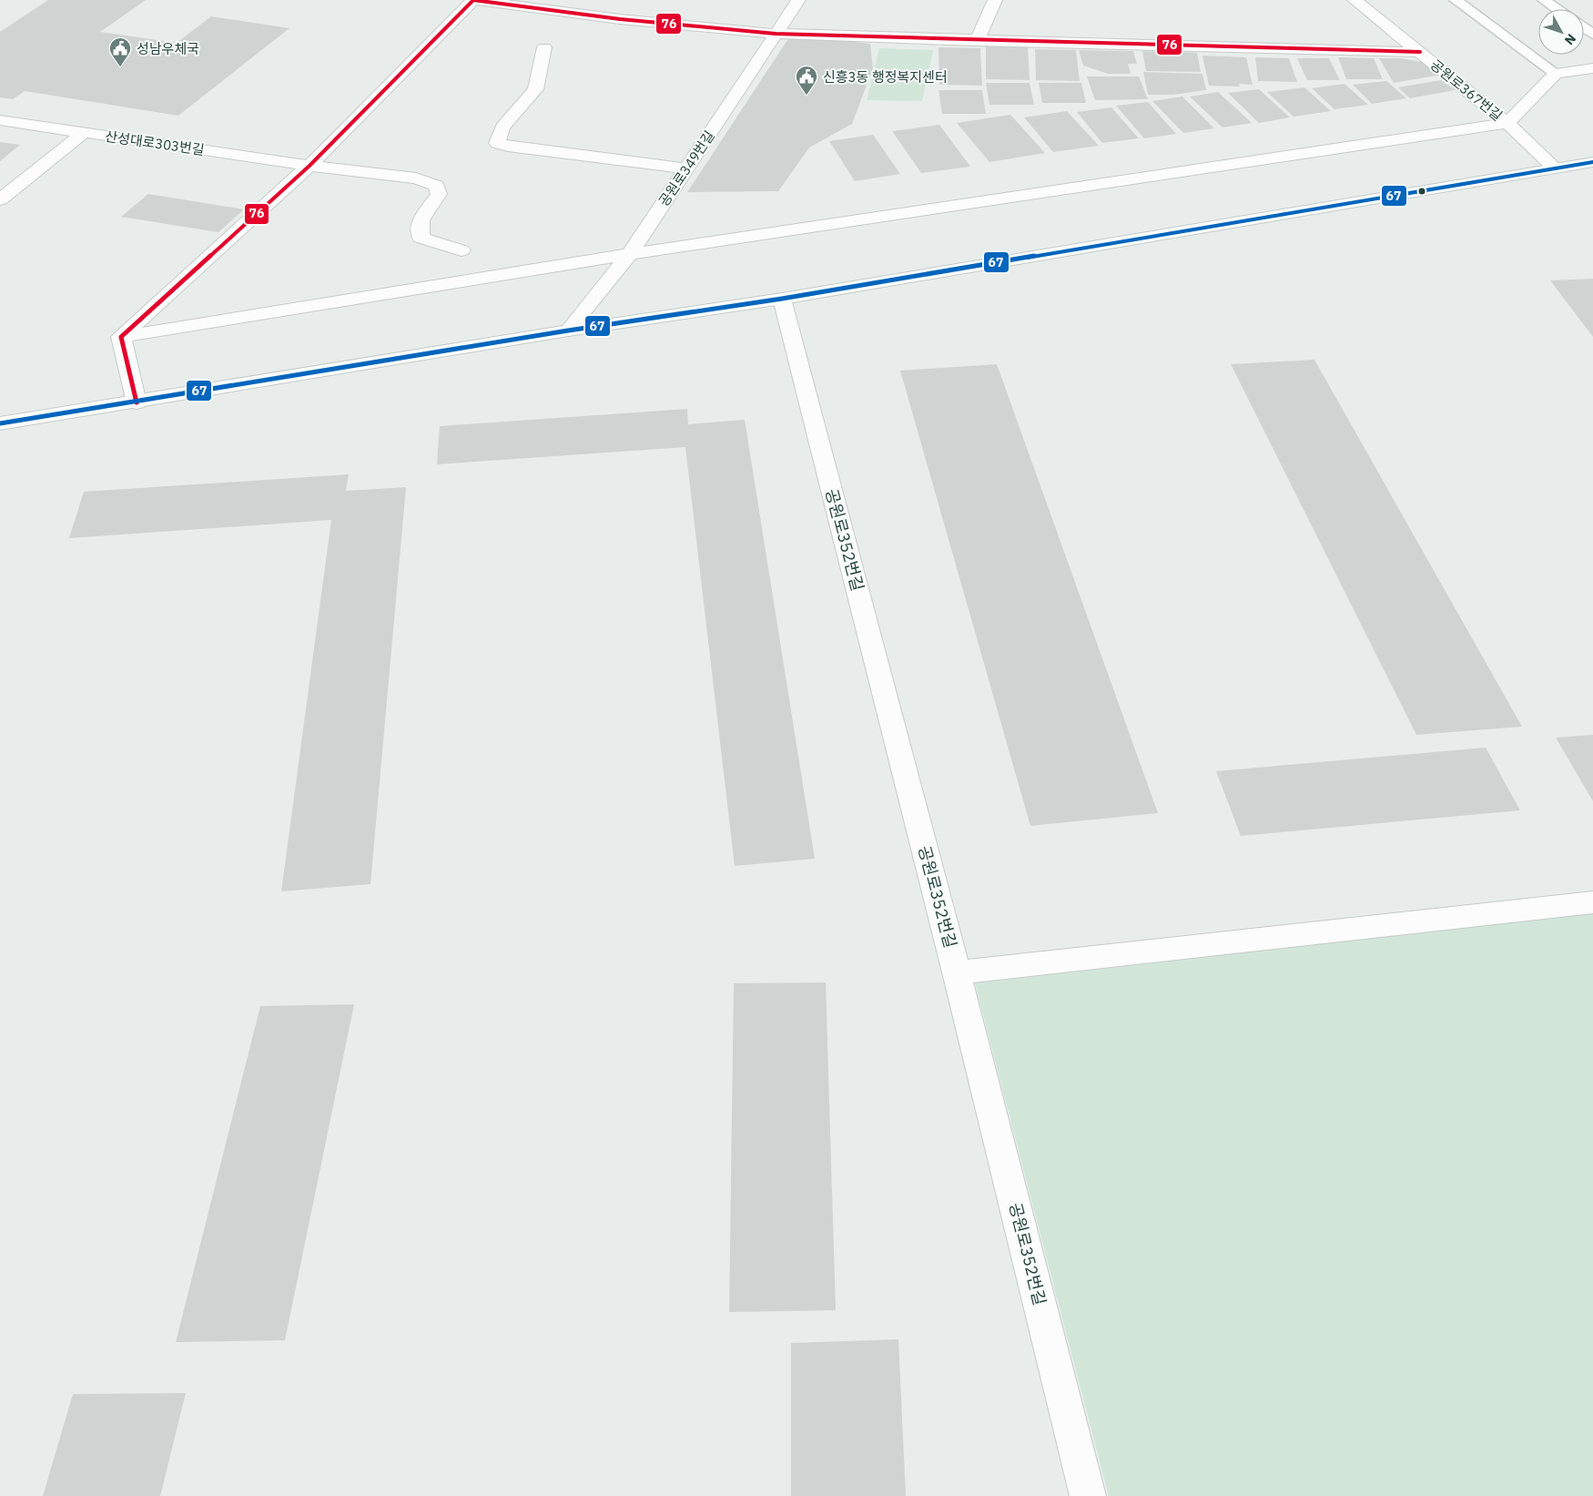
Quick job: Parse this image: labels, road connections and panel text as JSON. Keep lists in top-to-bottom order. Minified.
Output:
{"streets":{"street":["공원로367번길","산성대로303번길","공원로349번길","공원로352번길"]},"places":{"public building":["성남우체국","신흥3동 행정복지센터"]},"lines":["transit line 76","transit line 67"],"north":"bottom right"}
